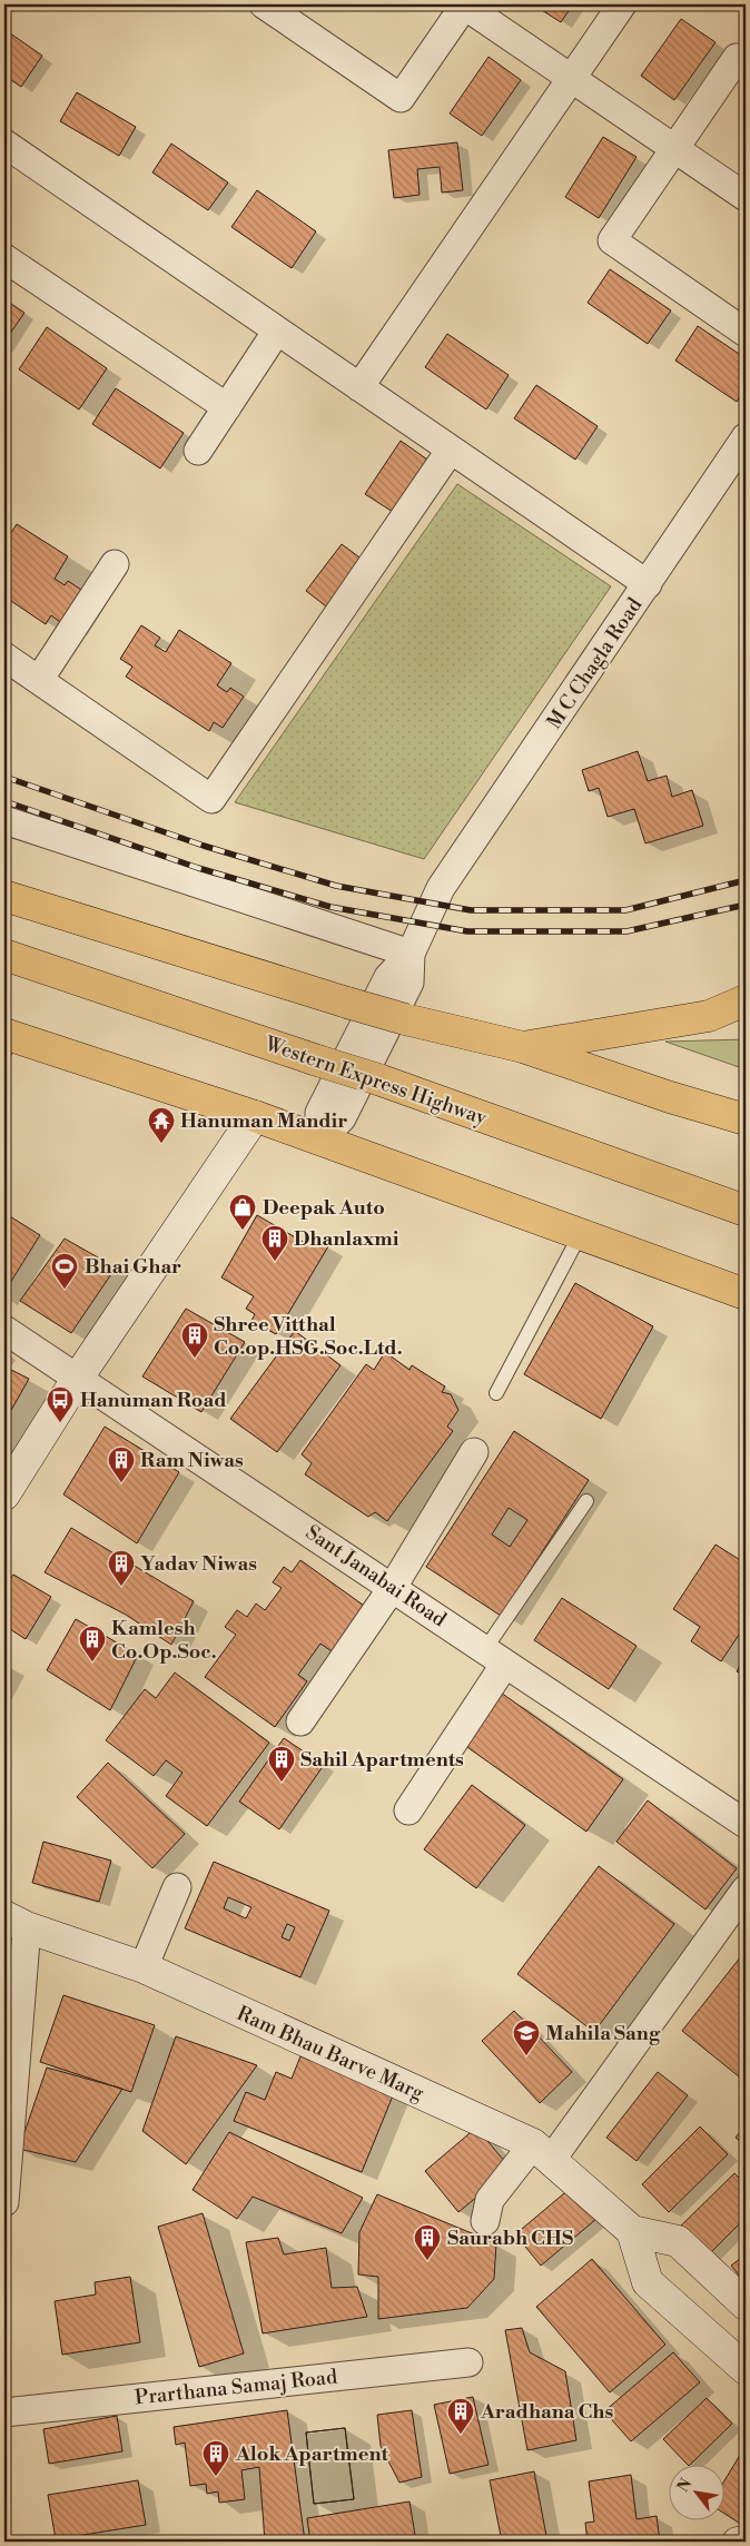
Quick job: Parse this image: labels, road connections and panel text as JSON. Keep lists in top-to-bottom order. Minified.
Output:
{"streets":{"main road":["Western Express Highway"],"street":["M C Chagla Road","Sant Janabai Road","Ram Bhau Barve Marg","Prarthana Samaj Road"]},"places":{"temple":["Hanuman Mandir"],"shop":["Deepak Auto"],"building":["Dhanlaxmi","Shree Vitthal Co.op.HSG.Soc.Ltd.","Ram Niwas","Yadav Niwas","Kamlesh Co.Op.Soc.","Sahil Apartments","Saurabh CHS","Aradhana Chs","Alok Apartment"],"sports":["Bhai Ghar"],"bus stop":["Hanuman Road"],"school or university":["Mahila Sang"]},"north":"top left"}
